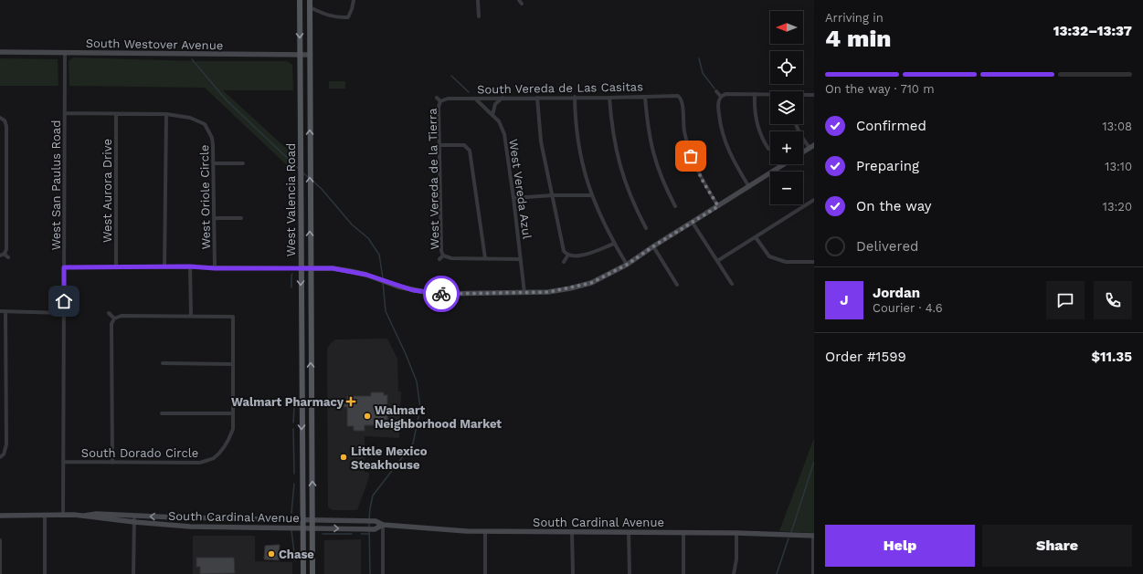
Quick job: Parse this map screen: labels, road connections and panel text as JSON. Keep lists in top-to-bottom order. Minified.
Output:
{"streets":{"main road":["South Westover Avenue","West Valencia Road","South Cardinal Avenue"],"street":["South Vereda de Las Casitas","West Vereda de la Tierra","West San Paulus Road","West Vereda Azul","West Aurora Drive","West Oriole Circle","South Dorado Circle"]},"crossings":[["South Westover Avenue","West San Paulus Road"],["South Westover Avenue","West Valencia Road"],["South Vereda de Las Casitas","West Vereda de la Tierra"],["South Vereda de Las Casitas","West Vereda Azul"],["West San Paulus Road","West Oriole Circle"],["West San Paulus Road","South Dorado Circle"],["West San Paulus Road","South Cardinal Avenue"],["West Aurora Drive","West Oriole Circle"],["West Valencia Road","South Cardinal Avenue"]],"places":{"health":["Walmart Pharmacy"],"other":["Walmart Neighborhood Market","Little Mexico Steakhouse","Chase"]},"north":"left","page":{"heading":["4 min","Arriving in","13:32–13:37"],"panel":["Jordan","Courier · 4.6","Order #1599","$11.35"],"map_buttons":["+","−"],"bar":"On the way · 710 m","list":[["Confirmed","13:08"],["Preparing","13:10"],["On the way","13:20"],"Delivered"],"round":"J","buttons":["Help","Share"]}}
